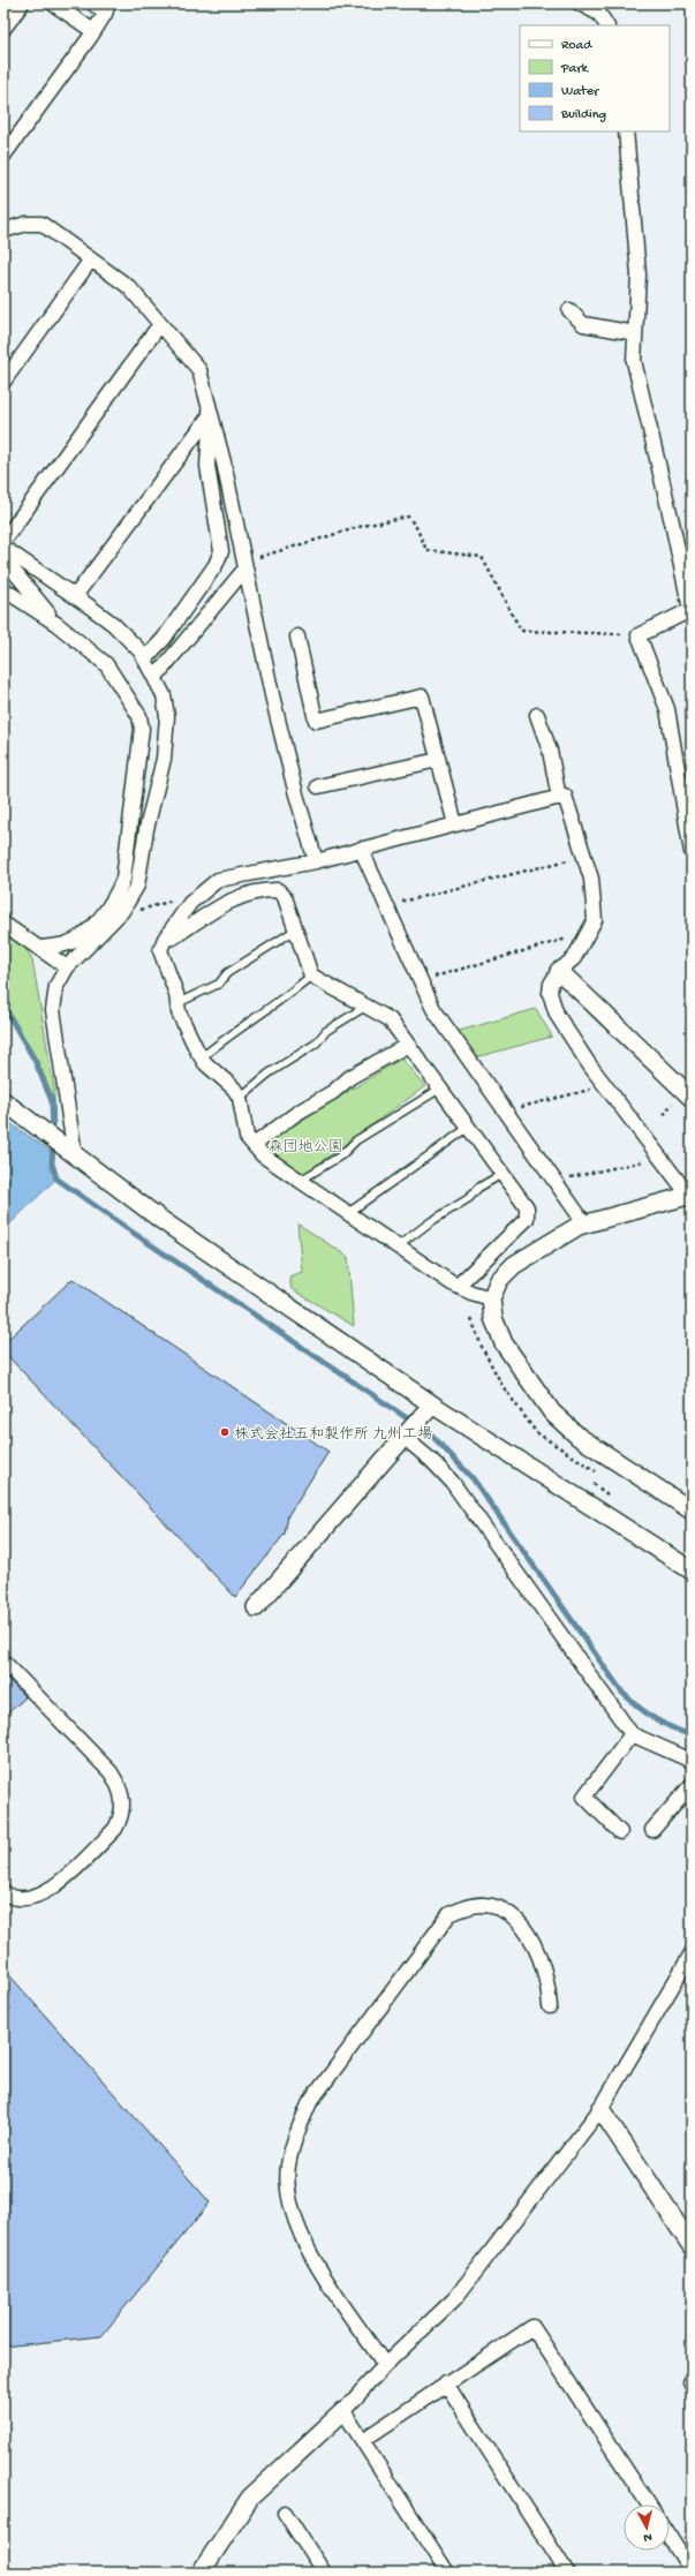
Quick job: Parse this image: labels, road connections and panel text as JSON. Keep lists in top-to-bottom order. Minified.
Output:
{"parks":["森団地公園"],"places":["株式会社五和製作所 九州工場"],"legend":["Road","Park","Water","Building"],"north":"bottom"}
